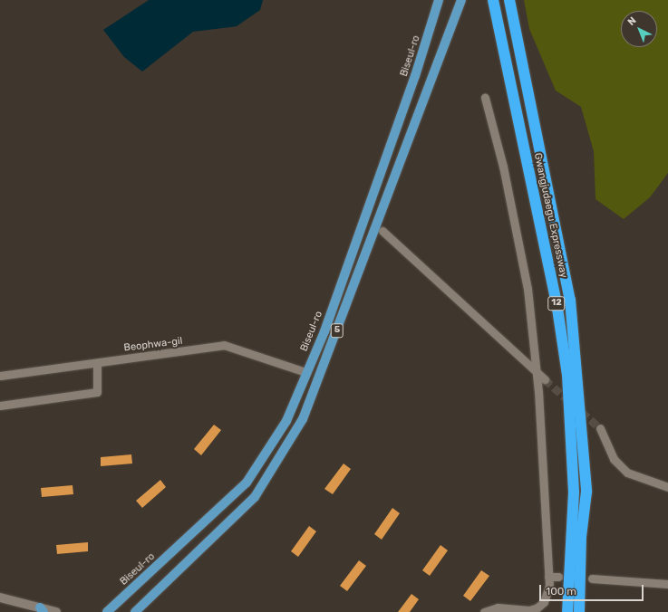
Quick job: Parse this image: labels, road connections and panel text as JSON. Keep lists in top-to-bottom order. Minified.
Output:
{"streets":{"highway":["Gwangjudaegu Expressway","12"],"main road":["Biseul-ro","5"],"street":["Beophwa-gil"]},"crossings":[["Biseul-ro","Beophwa-gil"]],"scale_bar":"100 m","north":"top left"}
